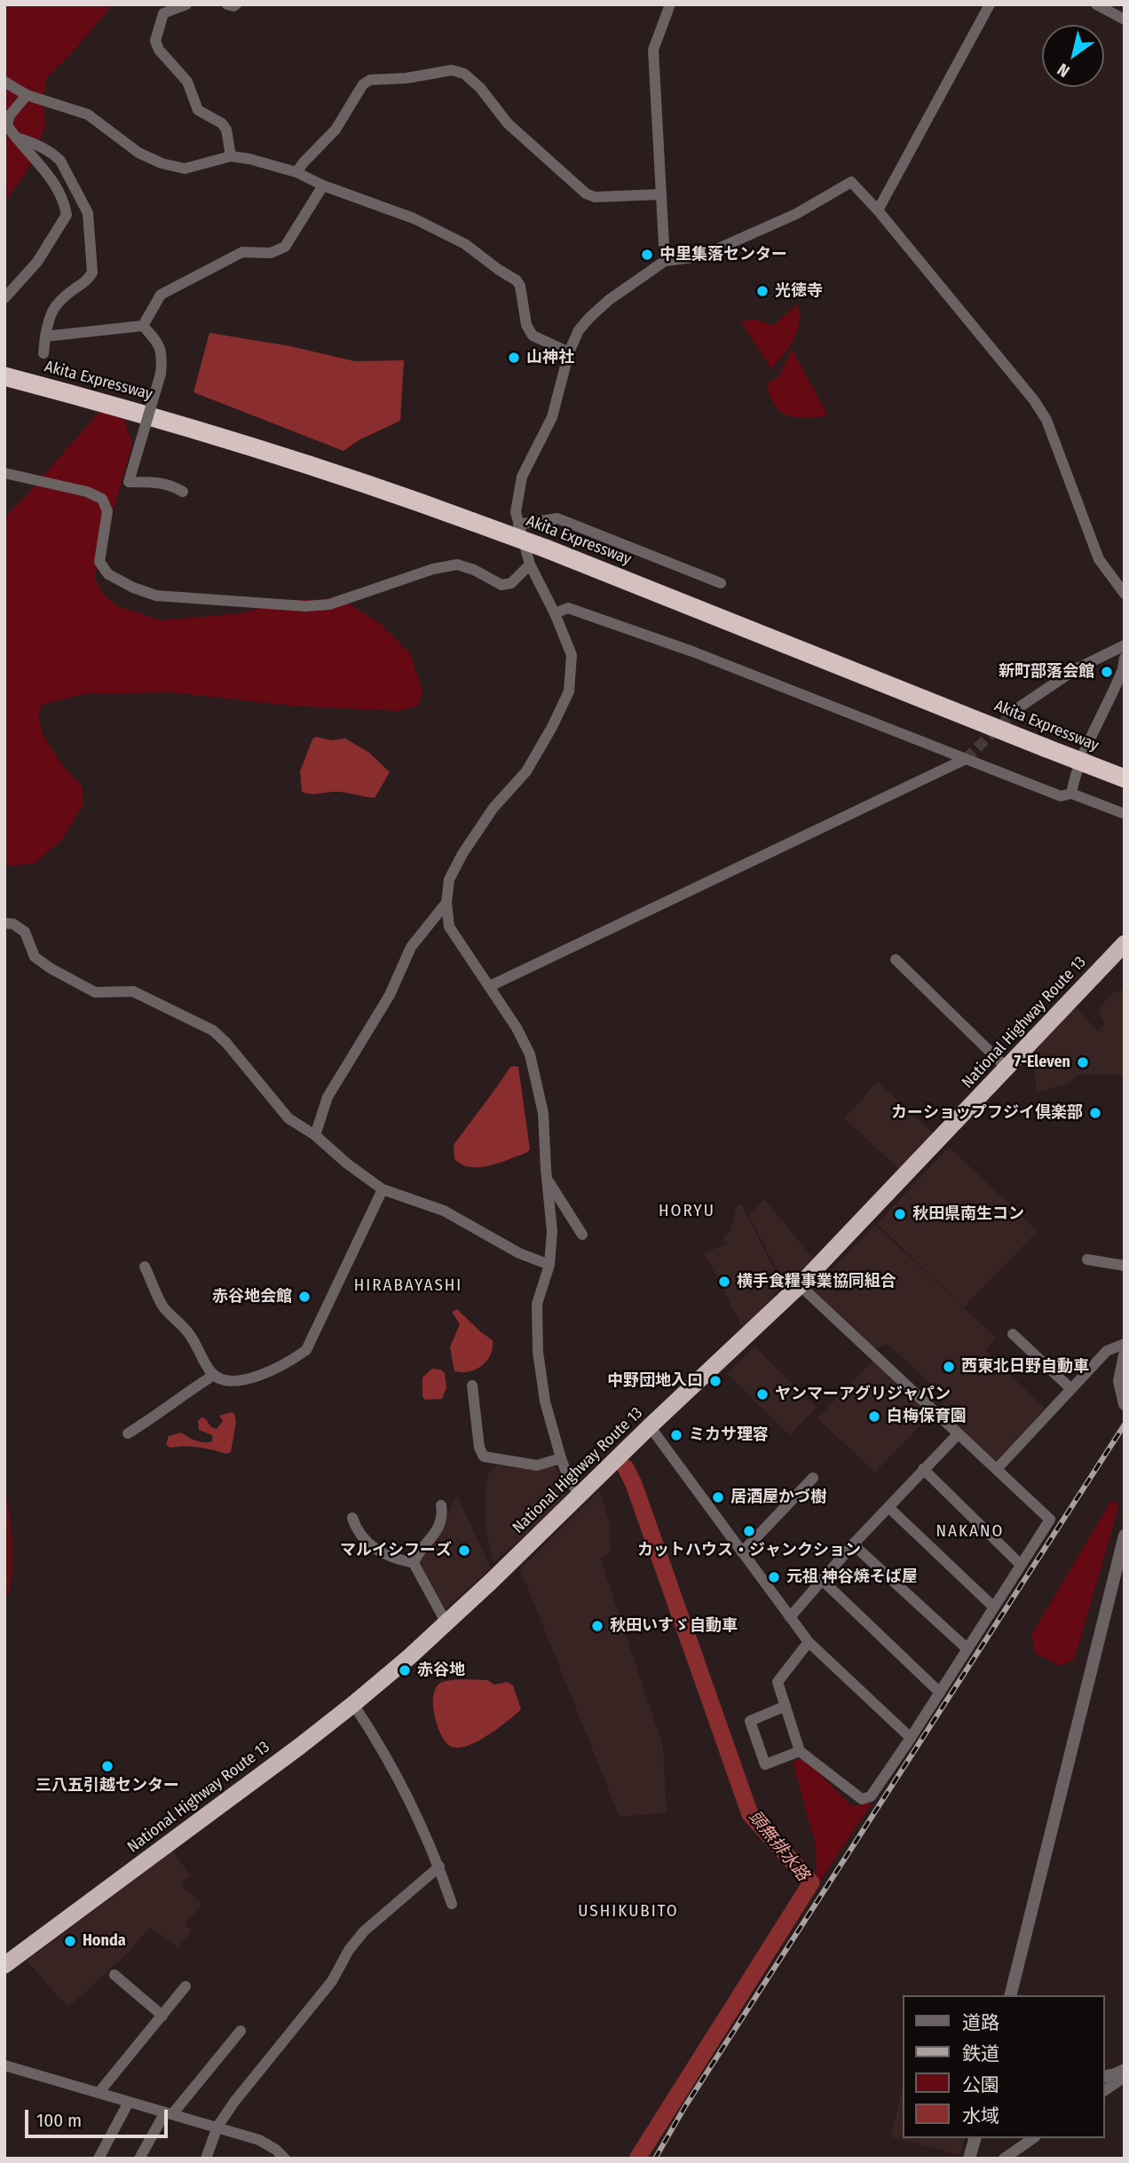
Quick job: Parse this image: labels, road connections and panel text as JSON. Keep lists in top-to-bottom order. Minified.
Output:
{"streets":{"highway":["Akita Expressway","National Highway Route 13"]},"districts":["HORYU","HIRABAYASHI","NAKANO","USHIKUBITO"],"water":["頭無排水路"],"places":["中里集落センター","光徳寺","山神社","新町部落会館","7-Eleven","カーショップフジイ倶楽部","秋田県南生コン","横手食糧事業協同組合","赤谷地会館","西東北日野自動車","中野団地入口","ヤンマーアグリジャパン","白梅保育園","ミカサ理容","居酒屋かづ樹","カットハウス・ジャンクション","マルイシフーズ","元祖 神谷焼そば屋","秋田いすゞ自動車","赤谷地","三八五引越センター","Honda"],"legend":["道路","鉄道","公園","水域"],"scale_bar":"100 m","north":"bottom left"}
